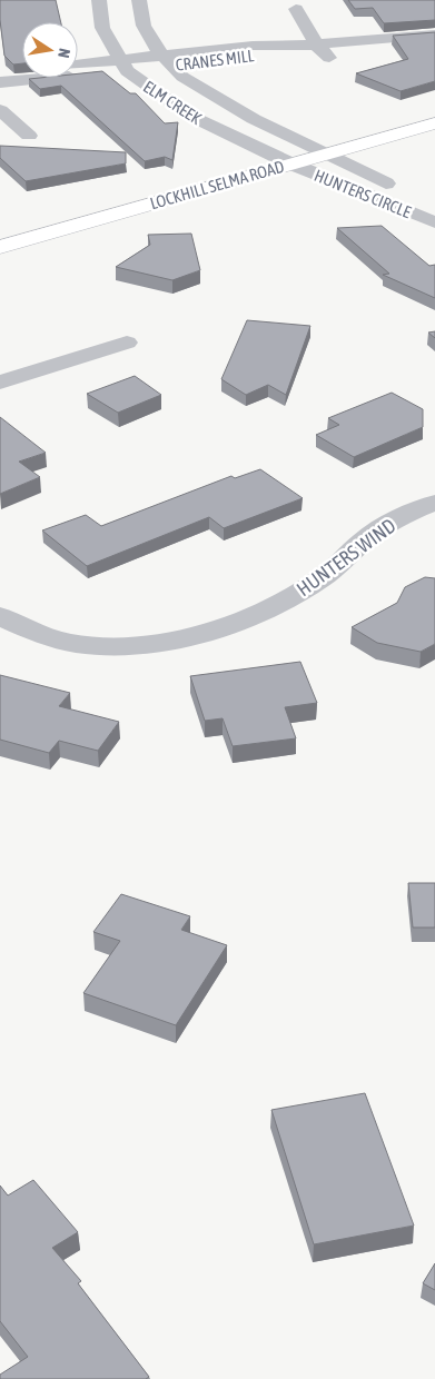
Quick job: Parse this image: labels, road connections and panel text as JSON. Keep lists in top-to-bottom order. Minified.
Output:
{"streets":{"main road":["LOCKHILL SELMA ROAD"],"street":["CRANES MILL","ELM CREEK","HUNTERS CIRCLE","HUNTERS WIND"]},"crossings":[["CRANES MILL","ELM CREEK"],["ELM CREEK","LOCKHILL SELMA ROAD"],["ELM CREEK","HUNTERS CIRCLE"],["LOCKHILL SELMA ROAD","HUNTERS CIRCLE"]],"north":"right"}
